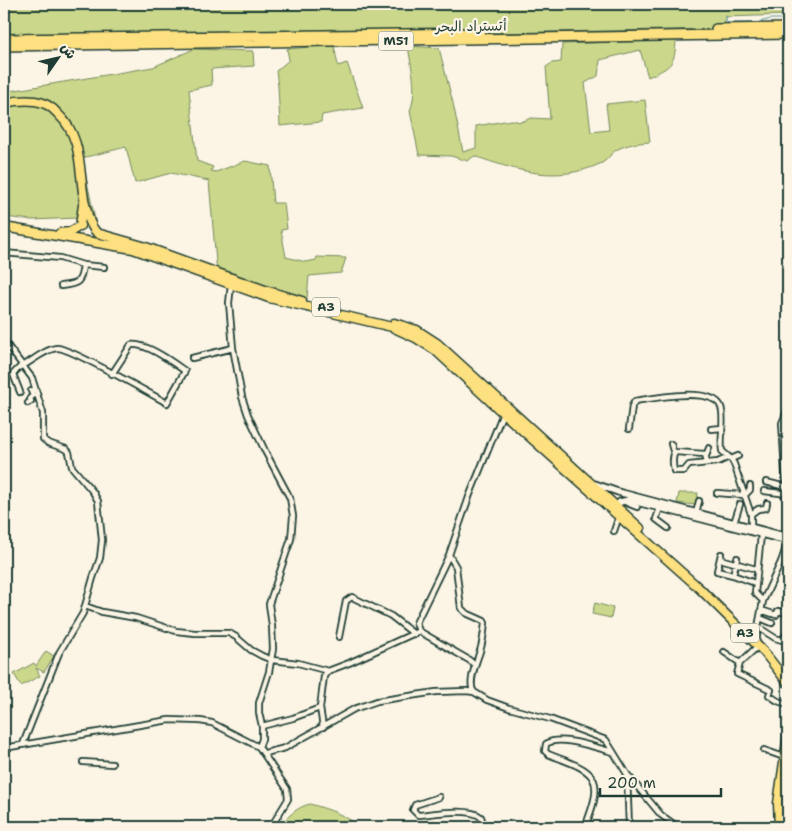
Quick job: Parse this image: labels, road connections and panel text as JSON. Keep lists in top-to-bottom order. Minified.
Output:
{"streets":{"highway":["أتستراد البحر","M51","A3"]},"scale_bar":"200 m","north":"top right"}
